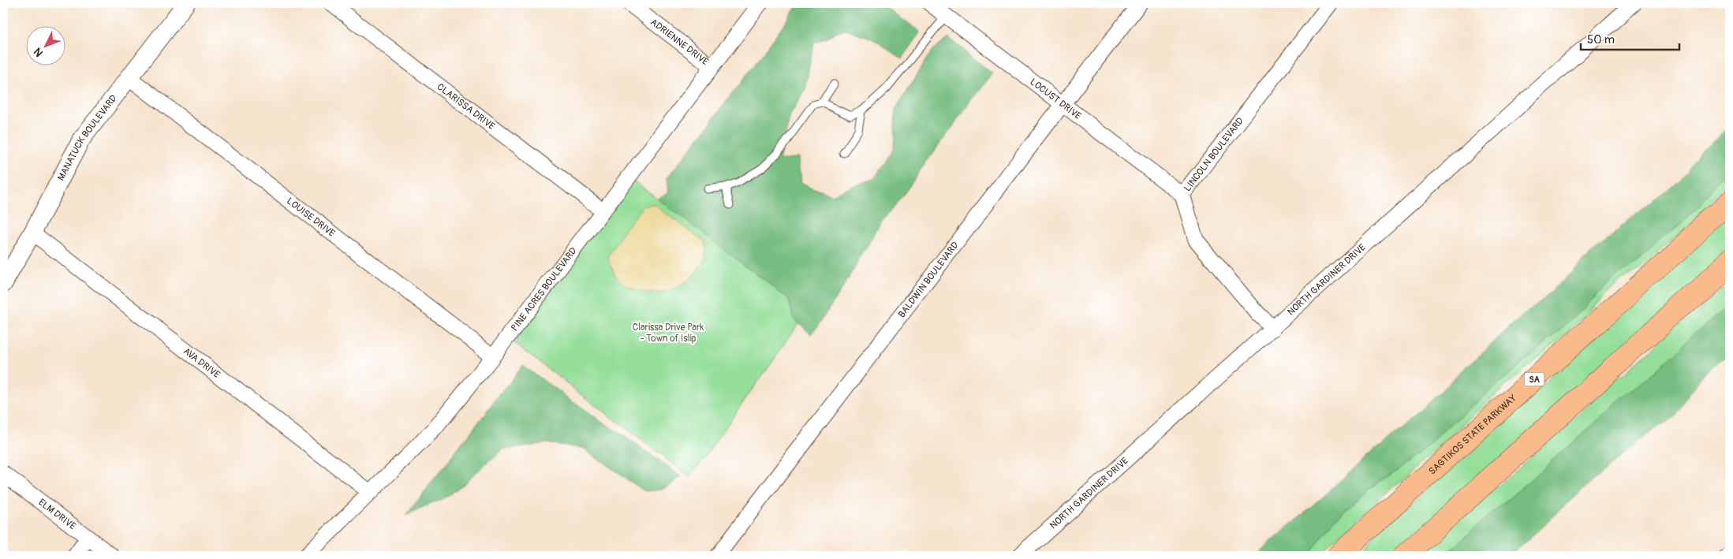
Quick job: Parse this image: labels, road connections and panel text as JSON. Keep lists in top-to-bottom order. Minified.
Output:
{"streets":{"highway":["SA","SAGTIKOS STATE PARKWAY"],"street":["ADRIENNE DRIVE","LOCUST DRIVE","CLARISSA DRIVE","MANATUCK BOULEVARD","LINCOLN BOULEVARD","LOUISE DRIVE","BALDWIN BOULEVARD","NORTH GARDINER DRIVE","PINE ACRES BOULEVARD","AVA DRIVE","ELM DRIVE"]},"crossings":[["ADRIENNE DRIVE","PINE ACRES BOULEVARD"],["LOCUST DRIVE","LINCOLN BOULEVARD"],["LOCUST DRIVE","BALDWIN BOULEVARD"],["CLARISSA DRIVE","PINE ACRES BOULEVARD"],["MANATUCK BOULEVARD","LOUISE DRIVE"],["MANATUCK BOULEVARD","AVA DRIVE"],["LINCOLN BOULEVARD","NORTH GARDINER DRIVE"],["LOUISE DRIVE","PINE ACRES BOULEVARD"],["PINE ACRES BOULEVARD","AVA DRIVE"]],"parks":["Clarissa Drive Park - Town of Islip"],"scale_bar":"50 m","north":"bottom left"}
